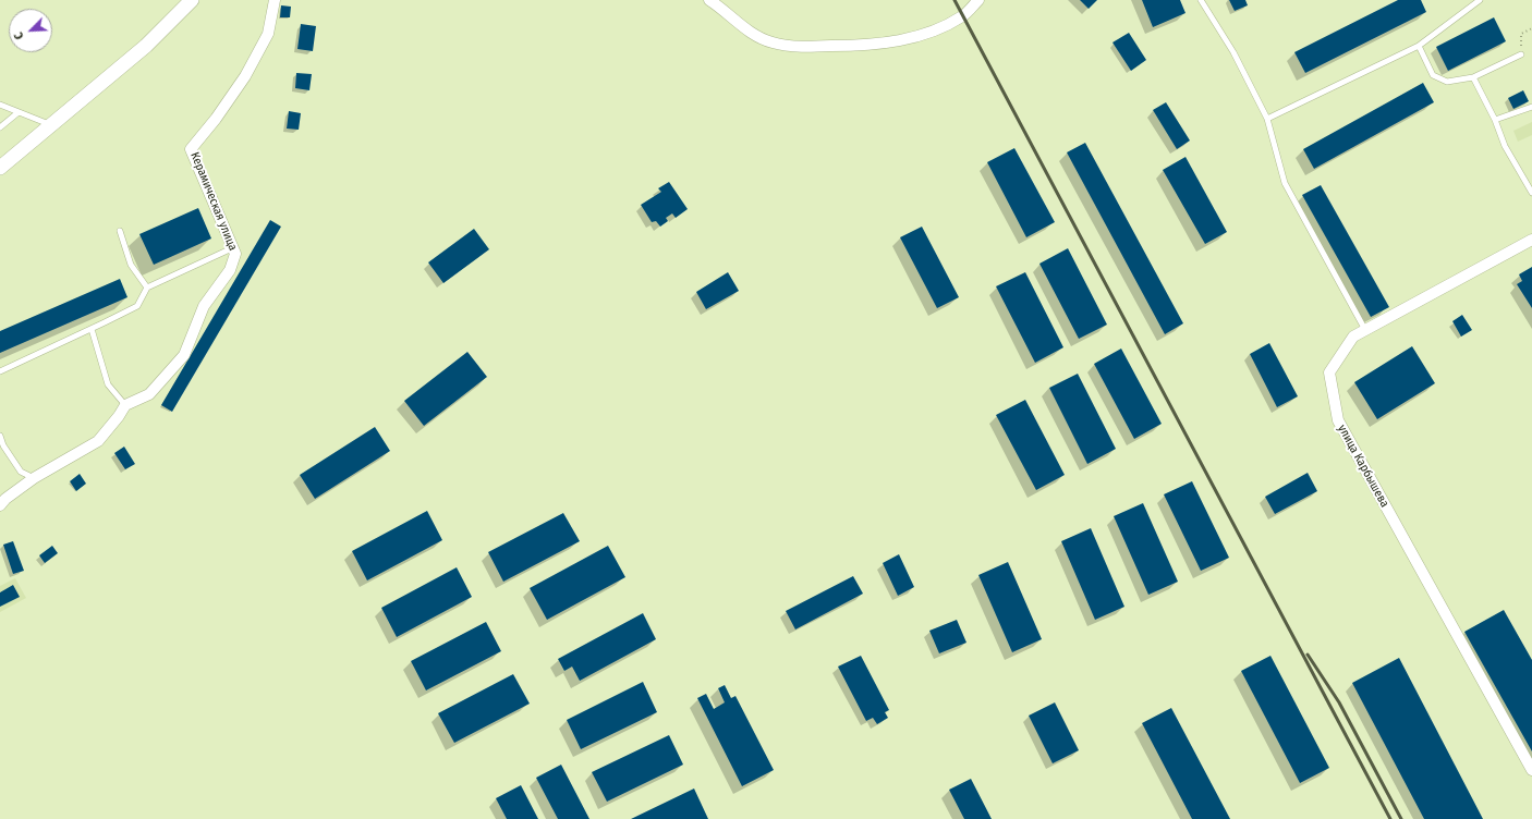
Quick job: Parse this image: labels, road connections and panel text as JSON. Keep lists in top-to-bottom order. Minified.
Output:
{"streets":{"street":["Керамическая улица","улица Карбышева"]},"north":"bottom left"}
